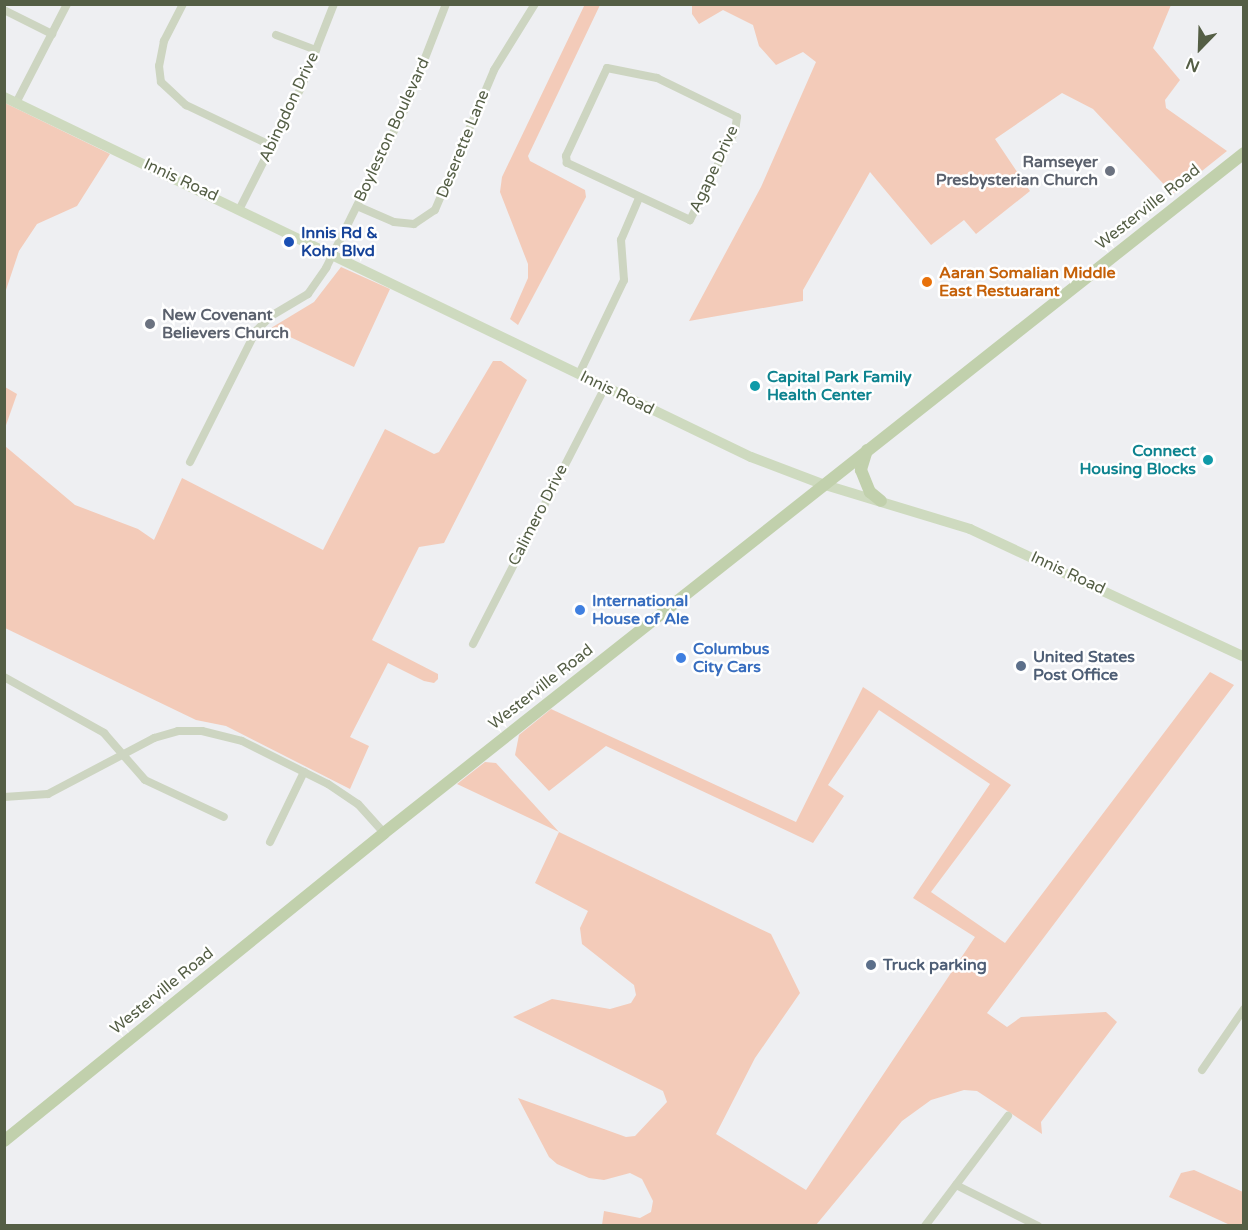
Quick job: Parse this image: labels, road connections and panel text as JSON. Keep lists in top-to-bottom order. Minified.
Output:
{"streets":{"main road":["Innis Road","Westerville Road"],"street":["Abingdon Drive","Boyleston Boulevard","Deserette Lane","Agape Drive","Calimero Drive"]},"crossings":[["Abingdon Drive","Innis Road"],["Boyleston Boulevard","Deserette Lane"],["Boyleston Boulevard","Innis Road"],["Innis Road","Westerville Road"],["Innis Road","Calimero Drive"]],"places":["Ramseyer Presbysterian Church","Innis Rd & Kohr Blvd","Aaran Somalian Middle East Restuarant","New Covenant Believers Church","Capital Park Family Health Center","Connect Housing Blocks","International House of Ale","Columbus City Cars","United States Post Office","Truck parking"],"north":"bottom left"}
